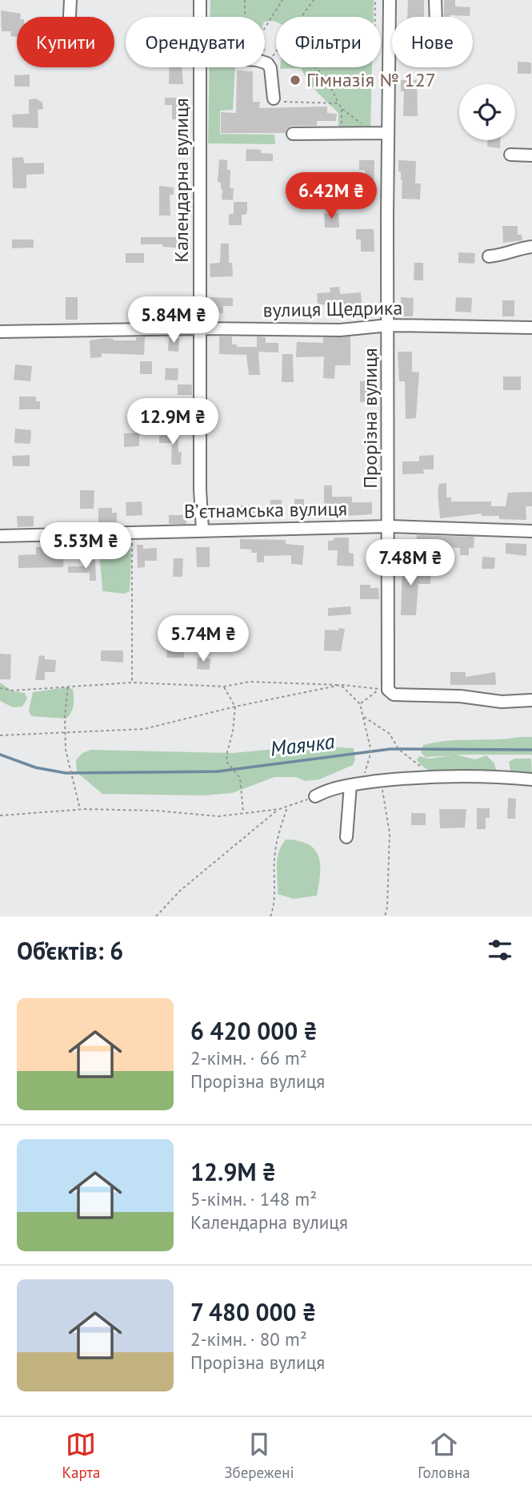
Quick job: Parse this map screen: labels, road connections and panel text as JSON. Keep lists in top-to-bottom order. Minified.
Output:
{"streets":{"street":["Календарна вулиця","вулиця Щедрика","Прорізна вулиця","Вʼєтнамська вулиця"]},"crossings":[["Календарна вулиця","вулиця Щедрика"],["Календарна вулиця","Вʼєтнамська вулиця"],["вулиця Щедрика","Прорізна вулиця"],["Прорізна вулиця","Вʼєтнамська вулиця"]],"water":["Маячка"],"places":["Гімназія № 127"],"page":{"chip":["Купити","Орендувати","Фільтри","Нове"],"price":["6.42M ₴","5.84M ₴","12.9M ₴","5.53M ₴","7.48M ₴","5.74M ₴"],"heading":"Об’єктів: 6","list":[{"name":"6 420 000 ₴","note":"2-кімн. · 66 m² · Прорізна вулиця"},{"name":"12.9M ₴","note":"5-кімн. · 148 m² · Календарна вулиця"},{"name":"7 480 000 ₴","note":"2-кімн. · 80 m² · Прорізна вулиця"}],"tabs":["Карта","Збережені","Головна"]}}
